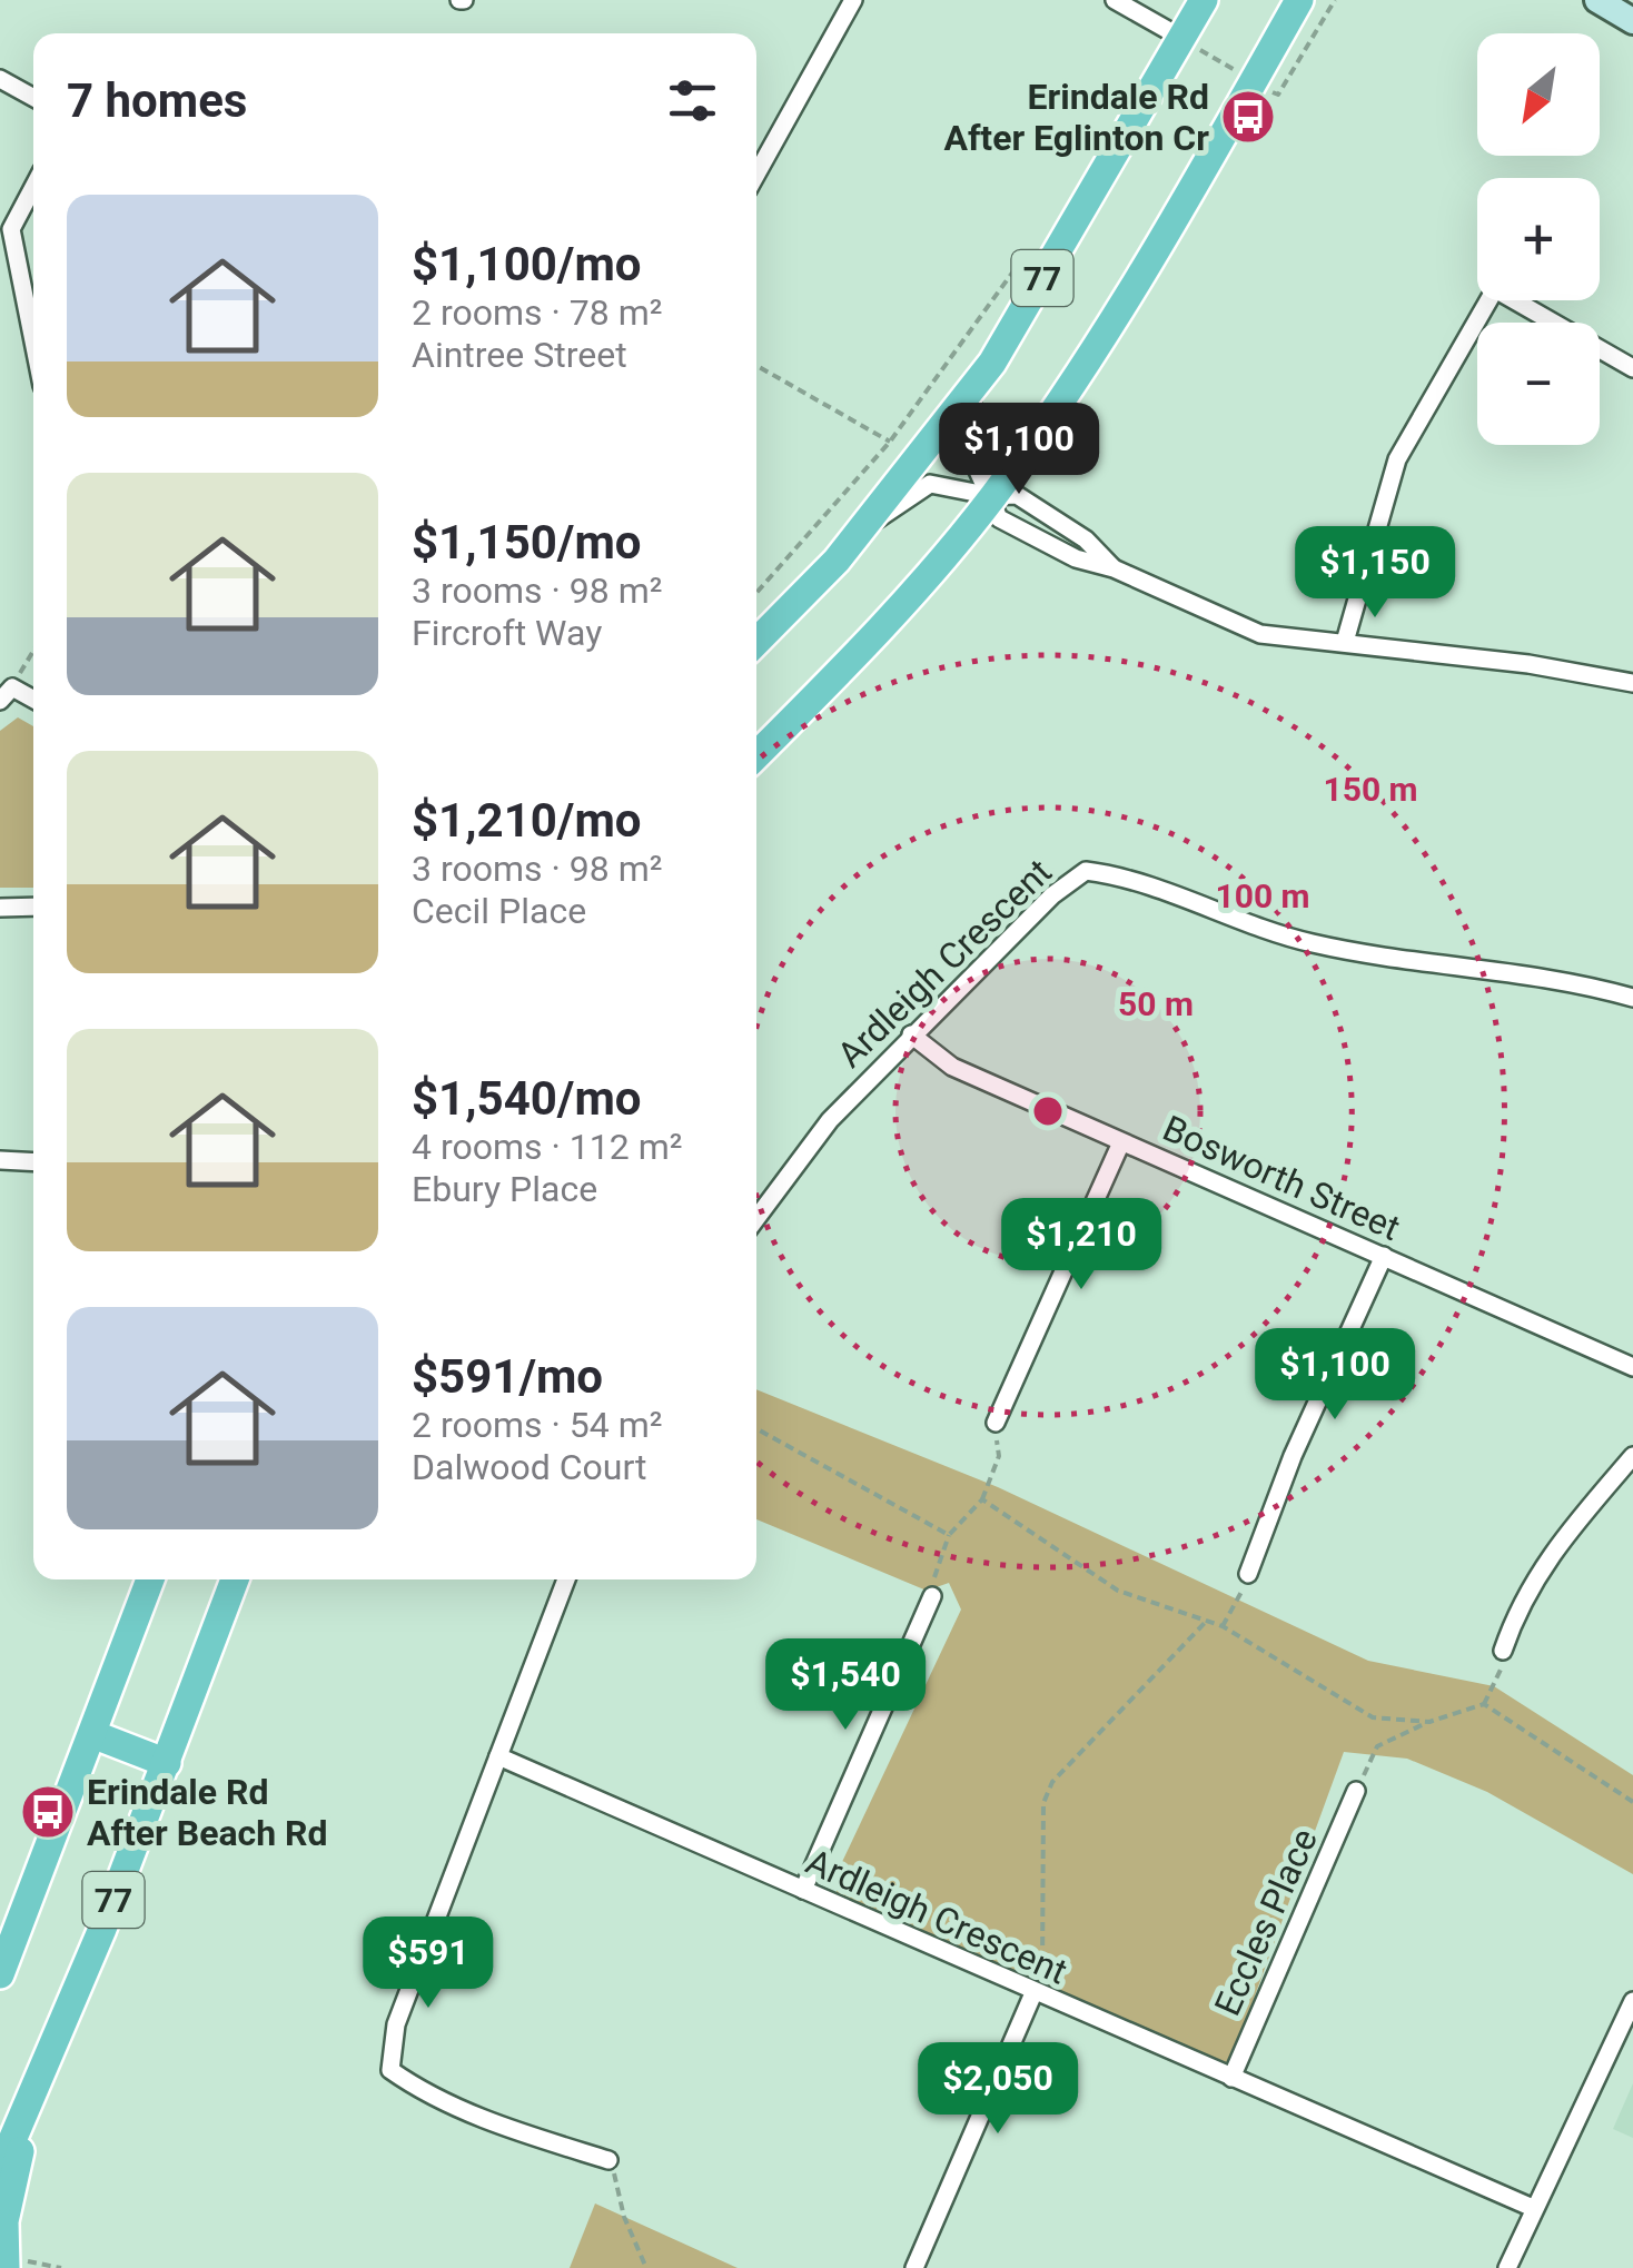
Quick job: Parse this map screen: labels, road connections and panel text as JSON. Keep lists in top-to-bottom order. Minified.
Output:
{"streets":{"main road":["77"],"street":["Ardleigh Crescent","Bosworth Street","Eccles Place"]},"crossings":[["Ardleigh Crescent","Bosworth Street"],["Ardleigh Crescent","Eccles Place"]],"places":{"bus stop":["Erindale Rd After Eglinton Cr","Erindale Rd After Beach Rd"]},"north":"bottom left","page":{"map_buttons":["+","−"],"heading":"7 homes","list":[{"name":"$1,100/mo","note":"2 rooms · 78 m² · Aintree Street"},{"name":"$1,150/mo","note":"3 rooms · 98 m² · Fircroft Way"},{"name":"$1,210/mo","note":"3 rooms · 98 m² · Cecil Place"},{"name":"$1,540/mo","note":"4 rooms · 112 m² · Ebury Place"},{"name":"$591/mo","note":"2 rooms · 54 m² · Dalwood Court"}],"price":["$1,100","$1,150","$1,210","$1,100","$1,540","$591","$2,050"]},"rings":["150 m","100 m","50 m"]}
